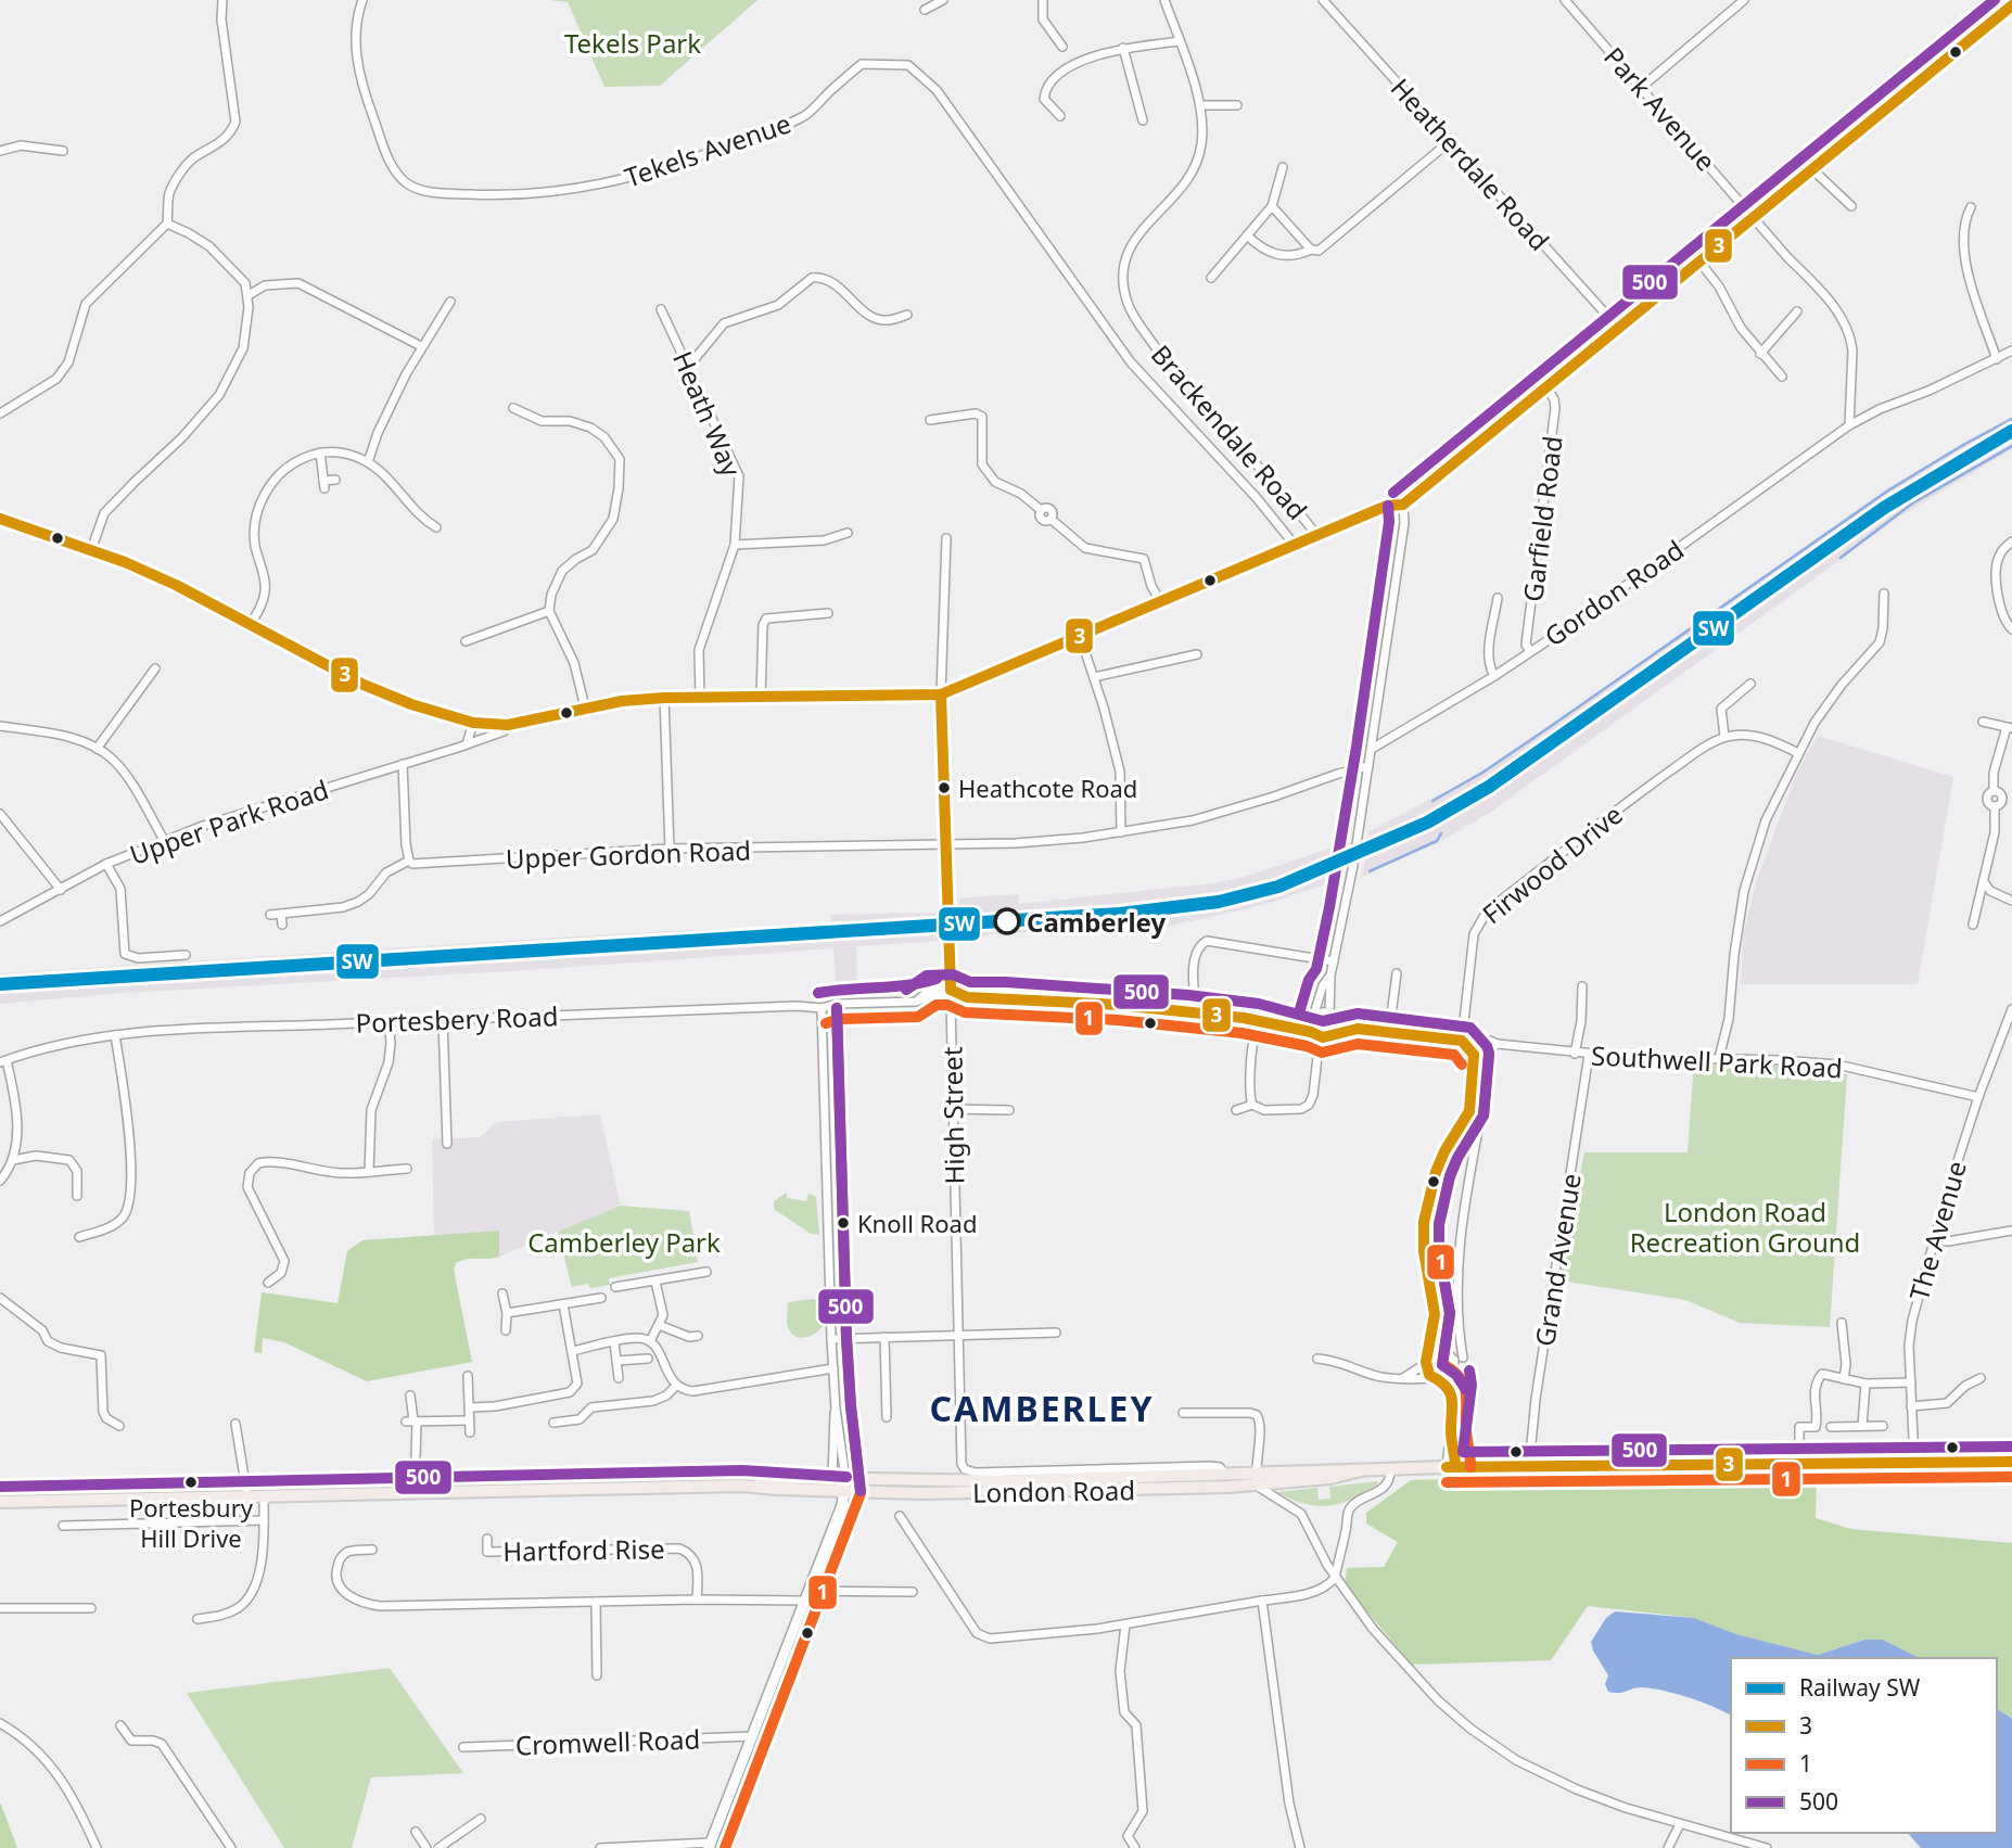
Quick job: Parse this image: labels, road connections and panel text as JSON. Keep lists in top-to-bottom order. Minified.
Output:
{"streets":{"main road":["London Road"],"street":["Park Avenue","Tekels Avenue","Heatherdale Road","Heath Way","Brackendale Road","Garfield Road","Gordon Road","Upper Park Road","Upper Gordon Road","Firwood Drive","Portesbery Road","Southwell Park Road","High Street","The Avenue","Grand Avenue","Hartford Rise","Cromwell Road"]},"crossings":[["Park Avenue","Gordon Road"],["Heath Way","Upper Park Road"],["Garfield Road","Gordon Road"],["Firwood Drive","Southwell Park Road"],["Portesbery Road","Southwell Park Road"],["Portesbery Road","High Street"],["Southwell Park Road","The Avenue"],["Southwell Park Road","Grand Avenue"],["High Street","London Road"],["The Avenue","London Road"],["Grand Avenue","London Road"]],"districts":["CAMBERLEY"],"parks":["Tekels Park","London Road Recreation Ground","Camberley Park"],"places":["Heathcote Road","Camberley","Knoll Road","Portesbury Hill Drive"],"lines":["transit line 500","transit line 3","rail line SW","transit line 1"],"legend":["Railway SW","3","1","500"]}
